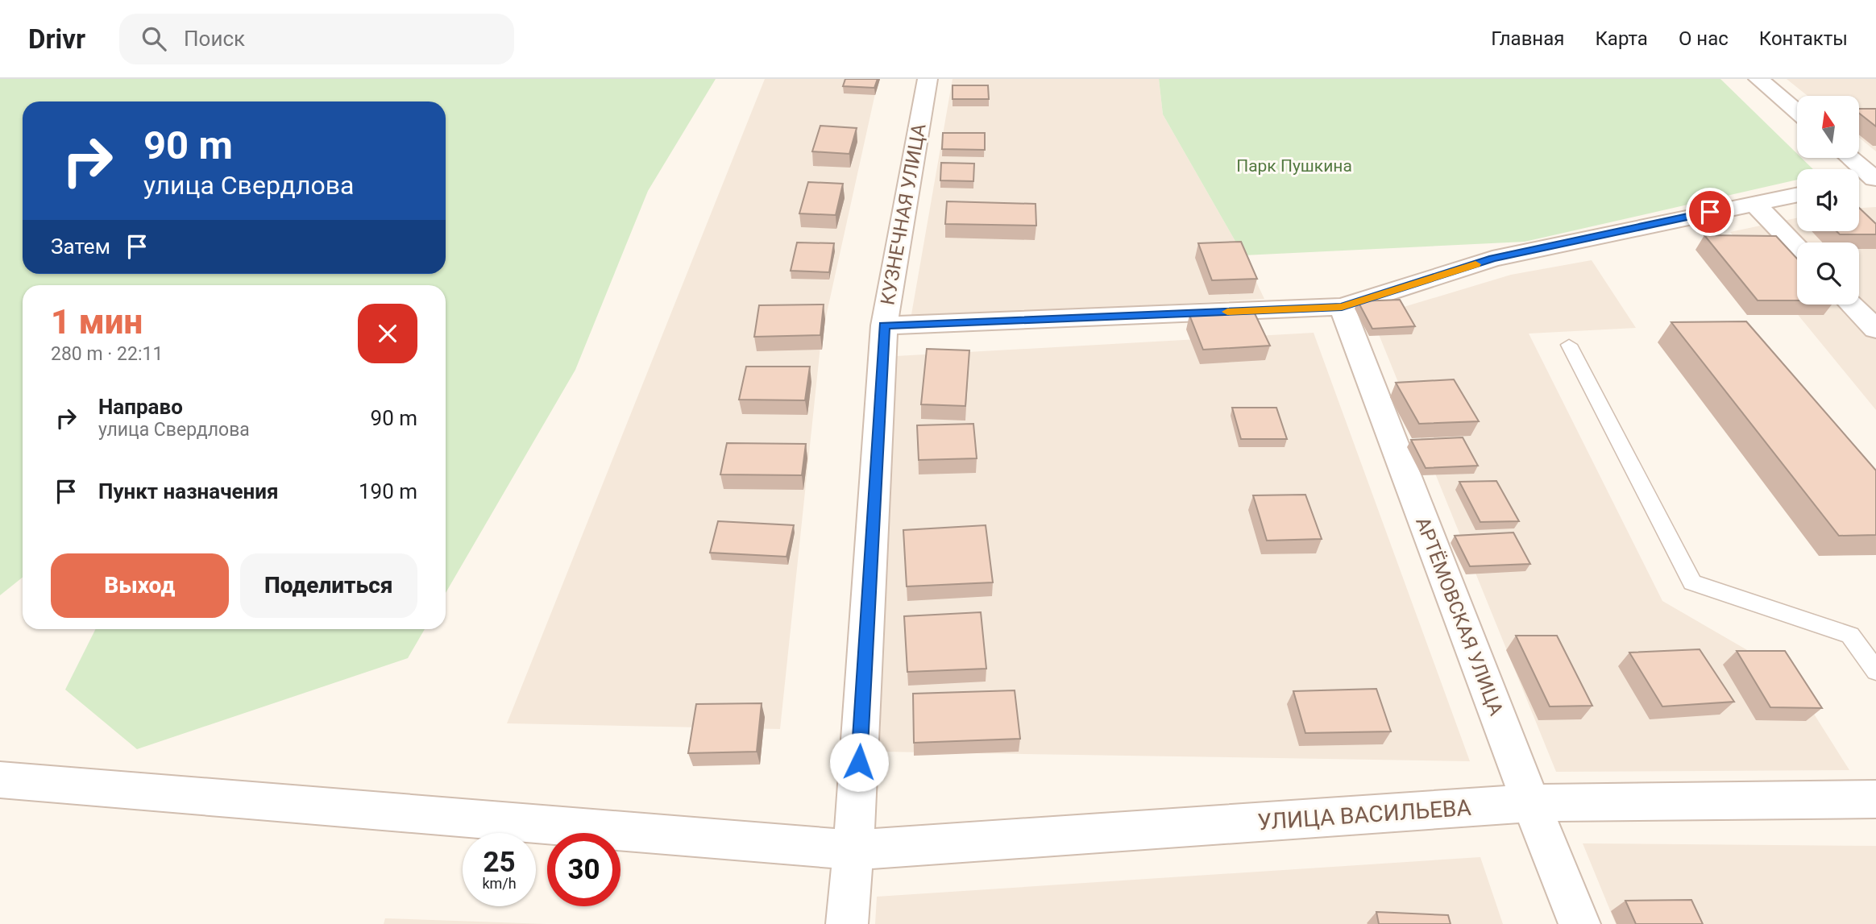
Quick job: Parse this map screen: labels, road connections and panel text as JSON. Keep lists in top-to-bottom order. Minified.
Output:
{"streets":{"street":["КУЗНЕЧНАЯ УЛИЦА","АРТЁМОВСКАЯ УЛИЦА","УЛИЦА ВАСИЛЬЕВА"]},"crossings":[["КУЗНЕЧНАЯ УЛИЦА","УЛИЦА ВАСИЛЬЕВА"],["АРТЁМОВСКАЯ УЛИЦА","УЛИЦА ВАСИЛЬЕВА"]],"parks":["Парк Пушкина"],"north":"top","page":{"header":"Drivr","search":"Поиск","nav":["Главная","Карта","О нас","Контакты"],"turn":["90 m","улица Свердлова"],"then":"Затем","heading":["1 мин","280 m · 22:11"],"list":[{"name":"Направо","note":"улица Свердлова","value":"90 m"},{"name":"Пункт назначения","value":"190 m"}],"buttons":["Выход","Поделиться"],"speed":"25 km/h","limit":"30"}}
